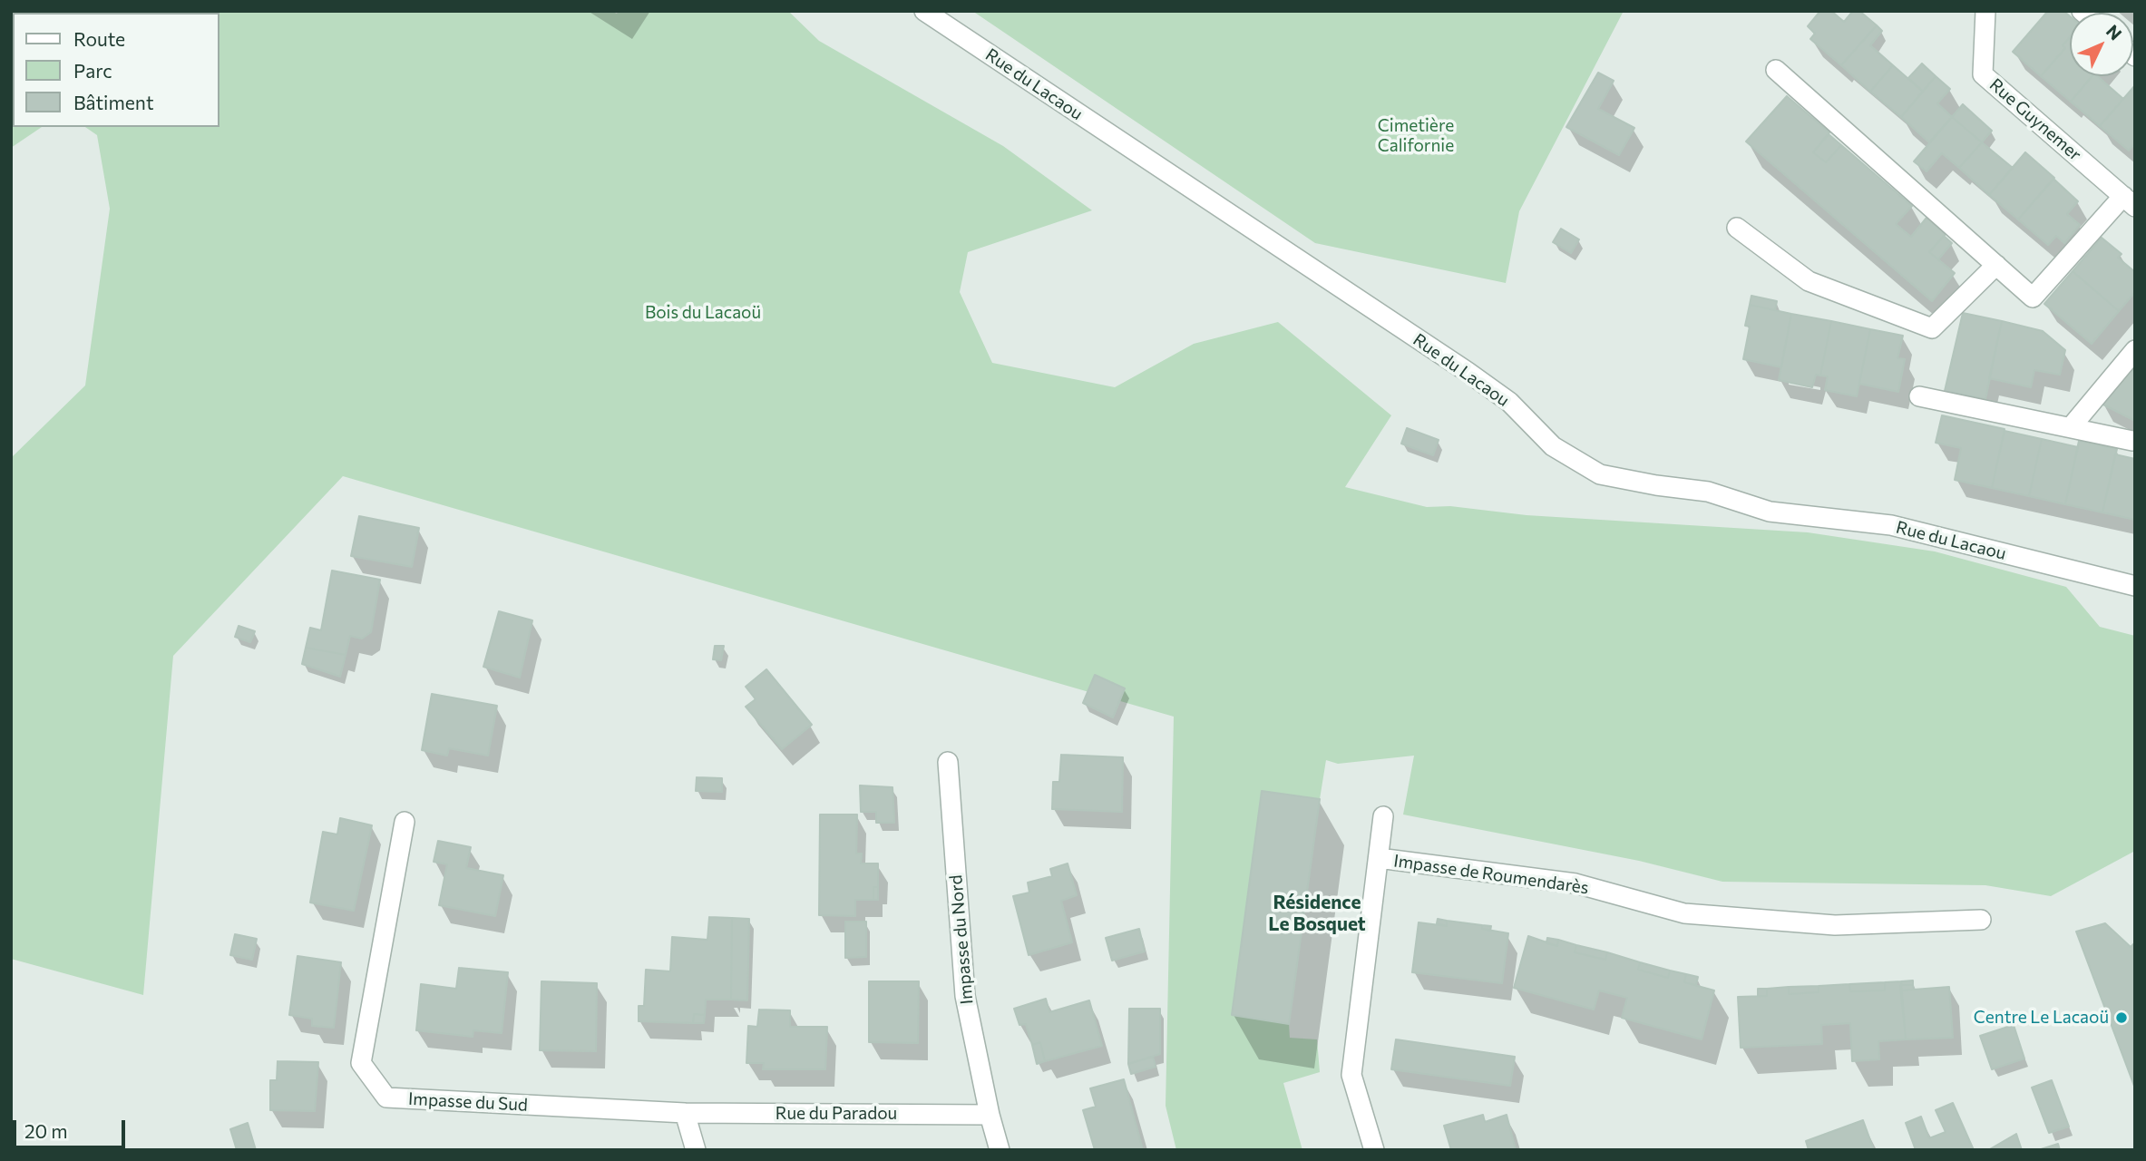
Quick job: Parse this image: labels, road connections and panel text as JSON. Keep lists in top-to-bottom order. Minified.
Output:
{"streets":{"street":["Rue du Lacaou","Rue Guynemer","Impasse de Roumendarès","Impasse du Nord","Impasse du Sud","Rue du Paradou"]},"crossings":[["Impasse du Nord","Rue du Paradou"],["Impasse du Sud","Rue du Paradou"]],"districts":["Résidence Le Bosquet"],"parks":["Cimetière Californie","Bois du Lacaoü"],"places":["Centre Le Lacaoü"],"legend":["Route","Parc","Bâtiment"],"scale_bar":"20 m","north":"top right"}
